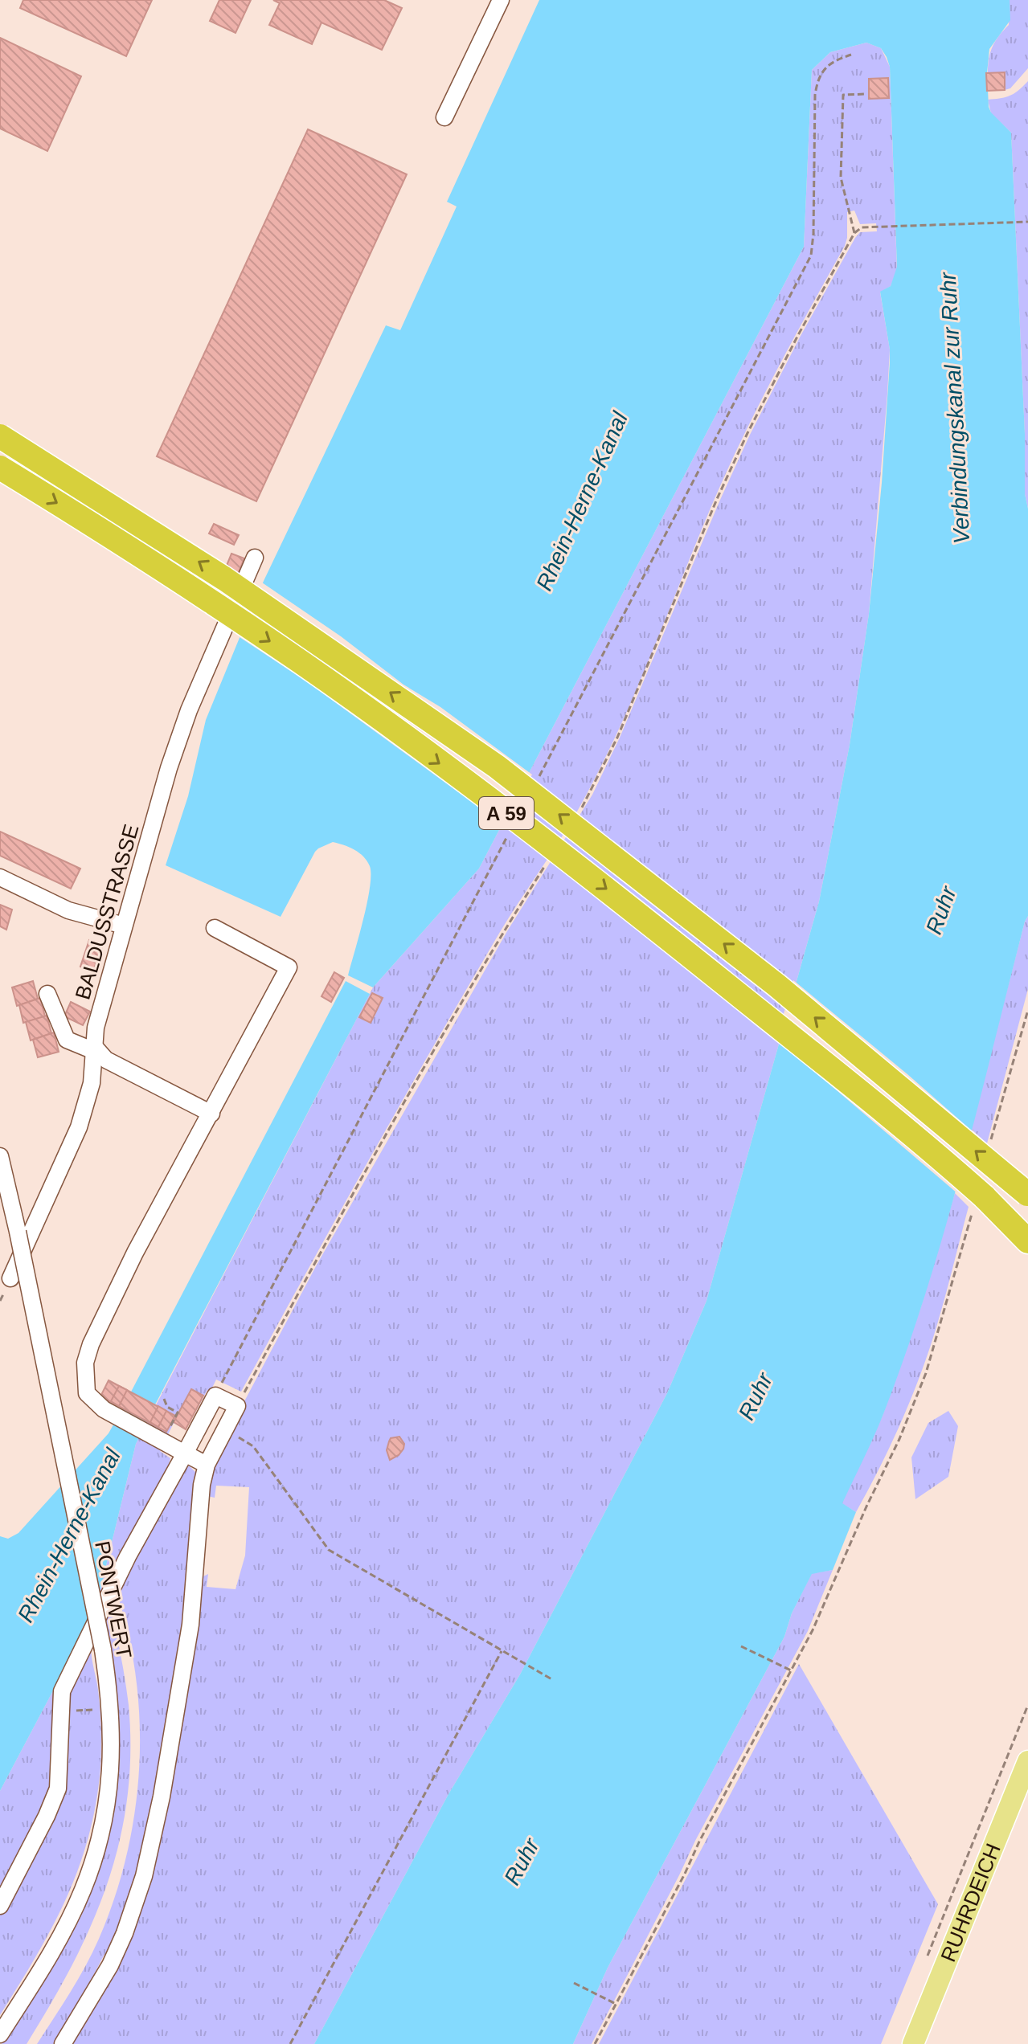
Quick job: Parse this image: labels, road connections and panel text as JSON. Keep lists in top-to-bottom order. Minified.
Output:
{"streets":{"highway":["A 59"],"main road":["RUHRDEICH"],"street":["BALDUSSTRASSE","PONTWERT"]},"water":["Verbindungskanal zur Ruhr","Rhein-Herne-Kanal","Ruhr"]}
